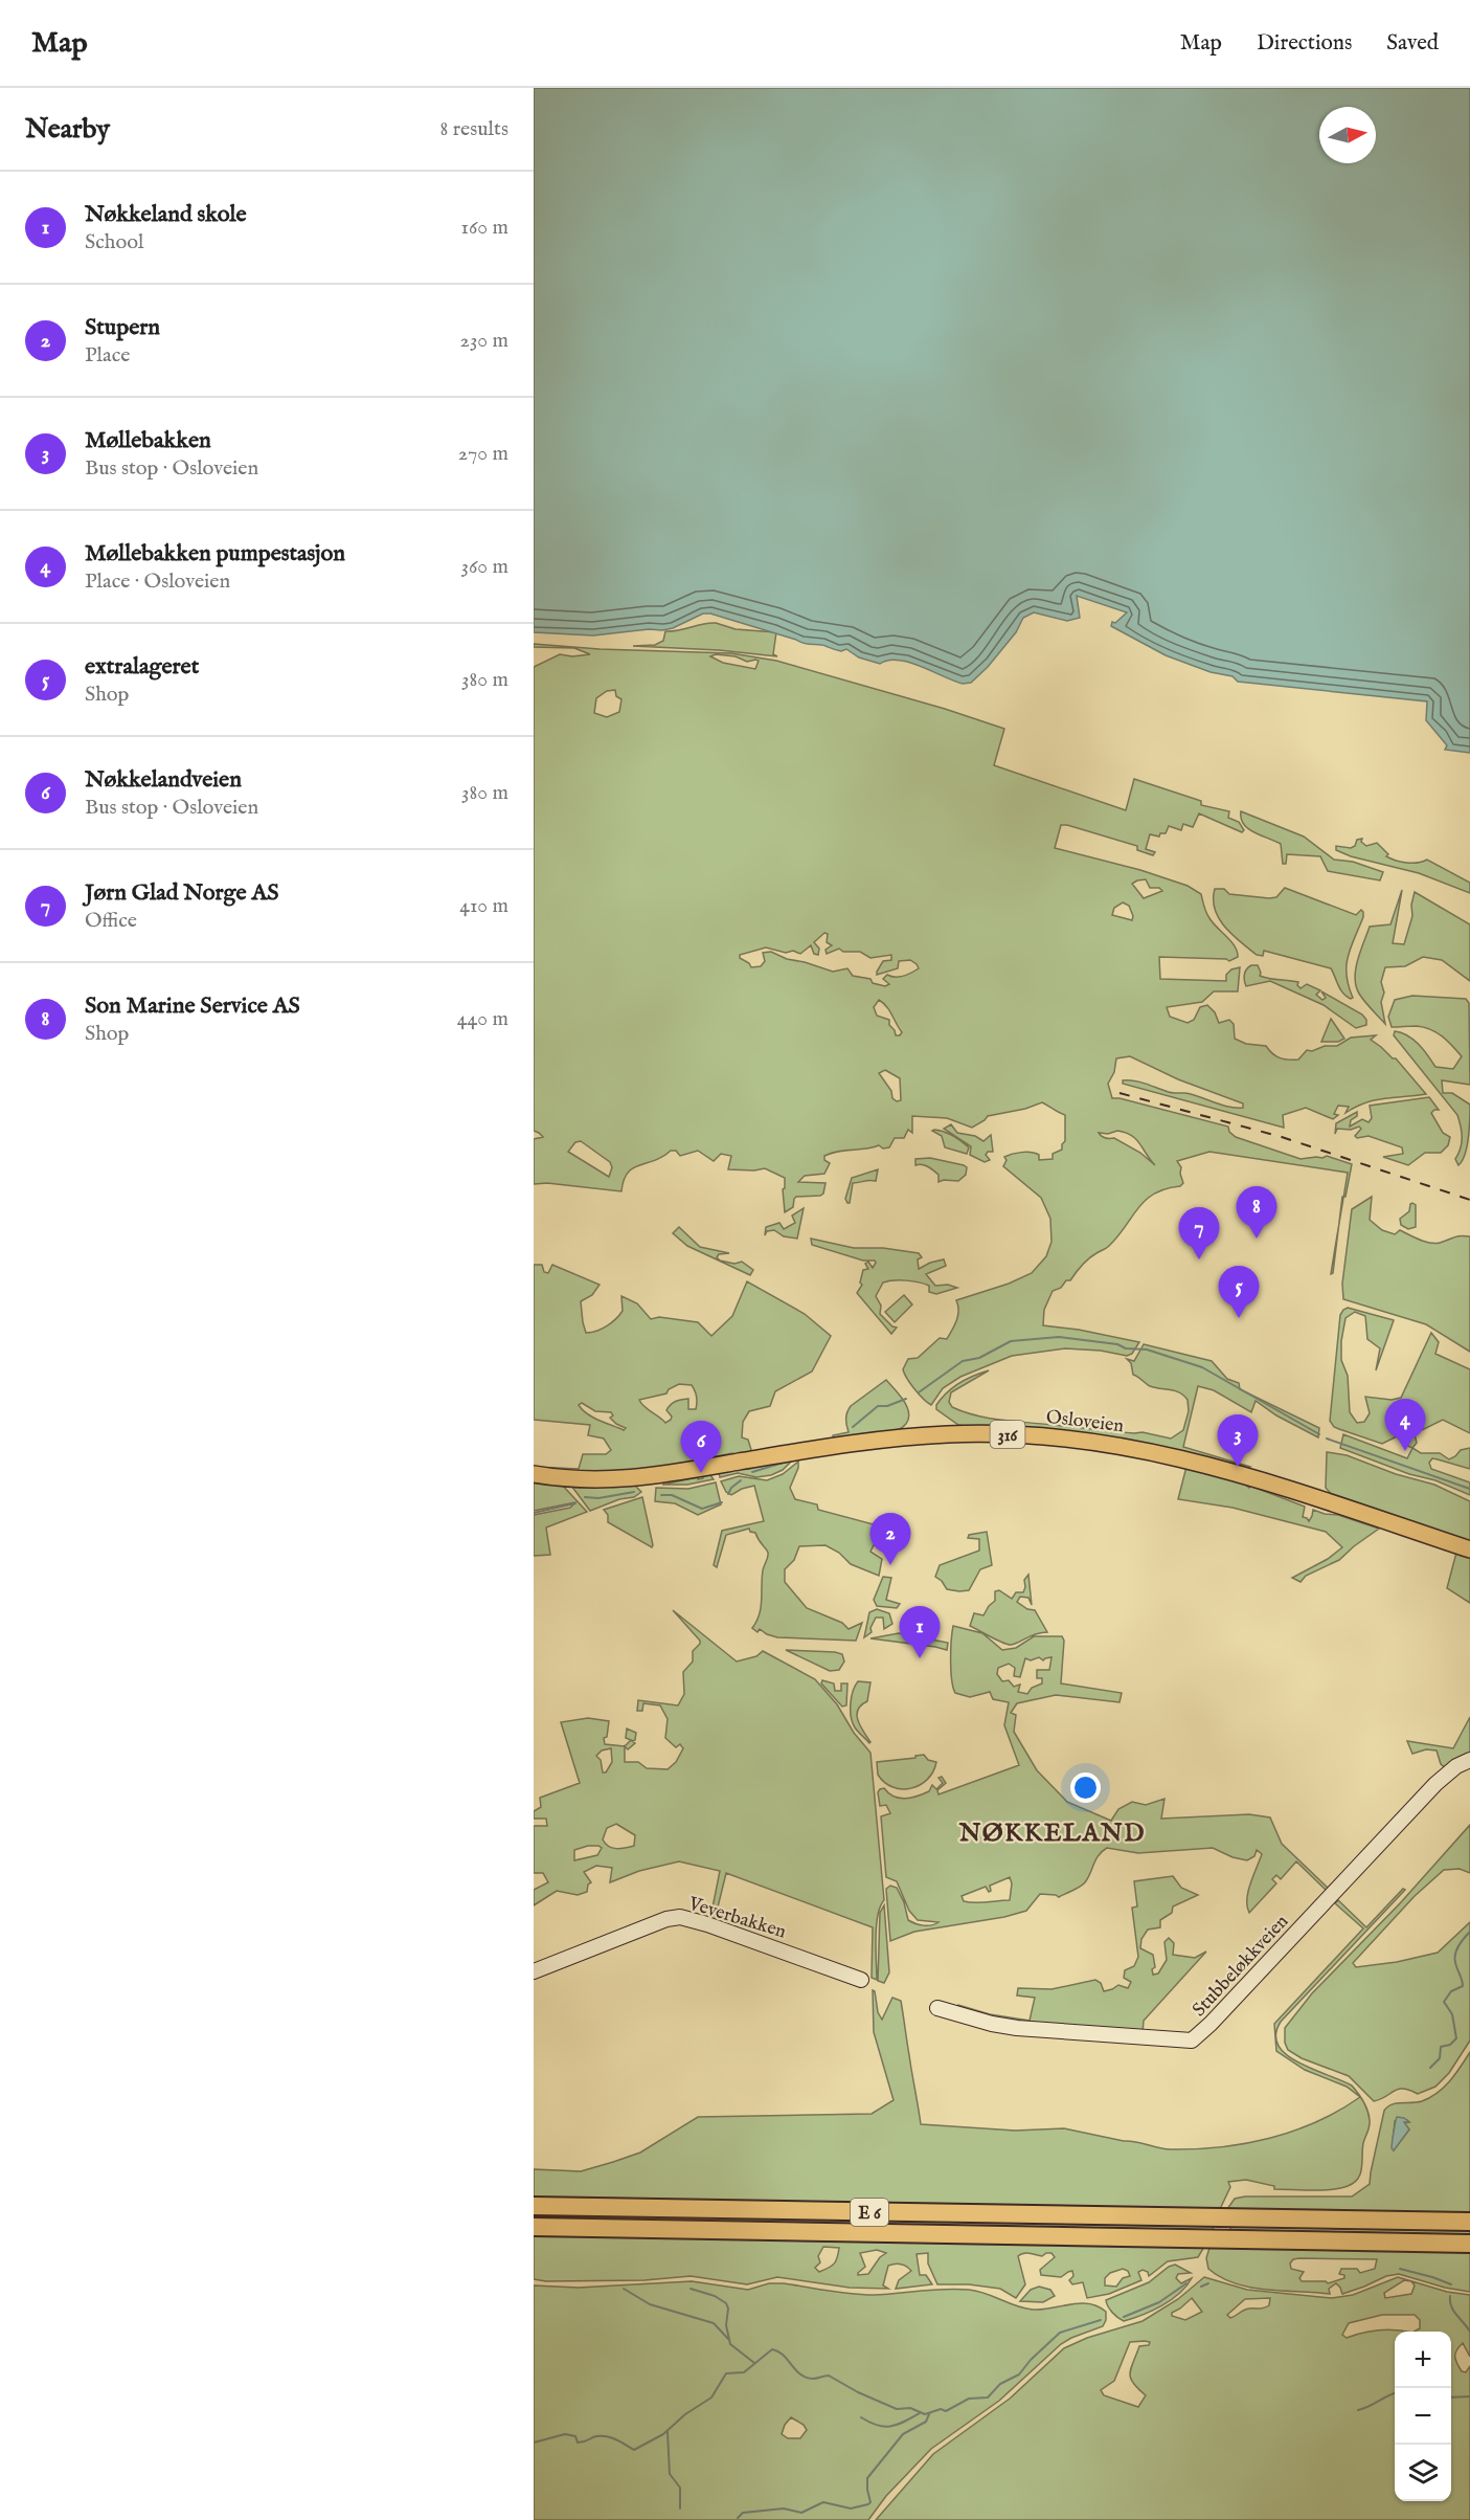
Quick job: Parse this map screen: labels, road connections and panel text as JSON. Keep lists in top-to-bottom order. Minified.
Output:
{"streets":{"highway":["E 6"],"main road":["Osloveien","316"],"street":["Veverbakken","Stubbeløkkveien"]},"districts":["NØKKELAND"],"north":"right","page":{"header":"Map","nav":["Map","Directions","Saved"],"heading":["Nearby","8 results"],"list":[{"mark":"1","name":"Nøkkeland skole","note":"School","value":"160 m"},{"mark":"2","name":"Stupern","note":"Place","value":"230 m"},{"mark":"3","name":"Møllebakken","note":"Bus stop · Osloveien","value":"270 m"},{"mark":"4","name":"Møllebakken pumpestasjon","note":"Place · Osloveien","value":"360 m"},{"mark":"5","name":"extralageret","note":"Shop","value":"380 m"},{"mark":"6","name":"Nøkkelandveien","note":"Bus stop · Osloveien","value":"380 m"},{"mark":"7","name":"Jørn Glad Norge AS","note":"Office","value":"410 m"},{"mark":"8","name":"Son Marine Service AS","note":"Shop","value":"440 m"}],"pins":["8","7","5","4","3","6","2","1"],"map_buttons":["+","−"]}}
